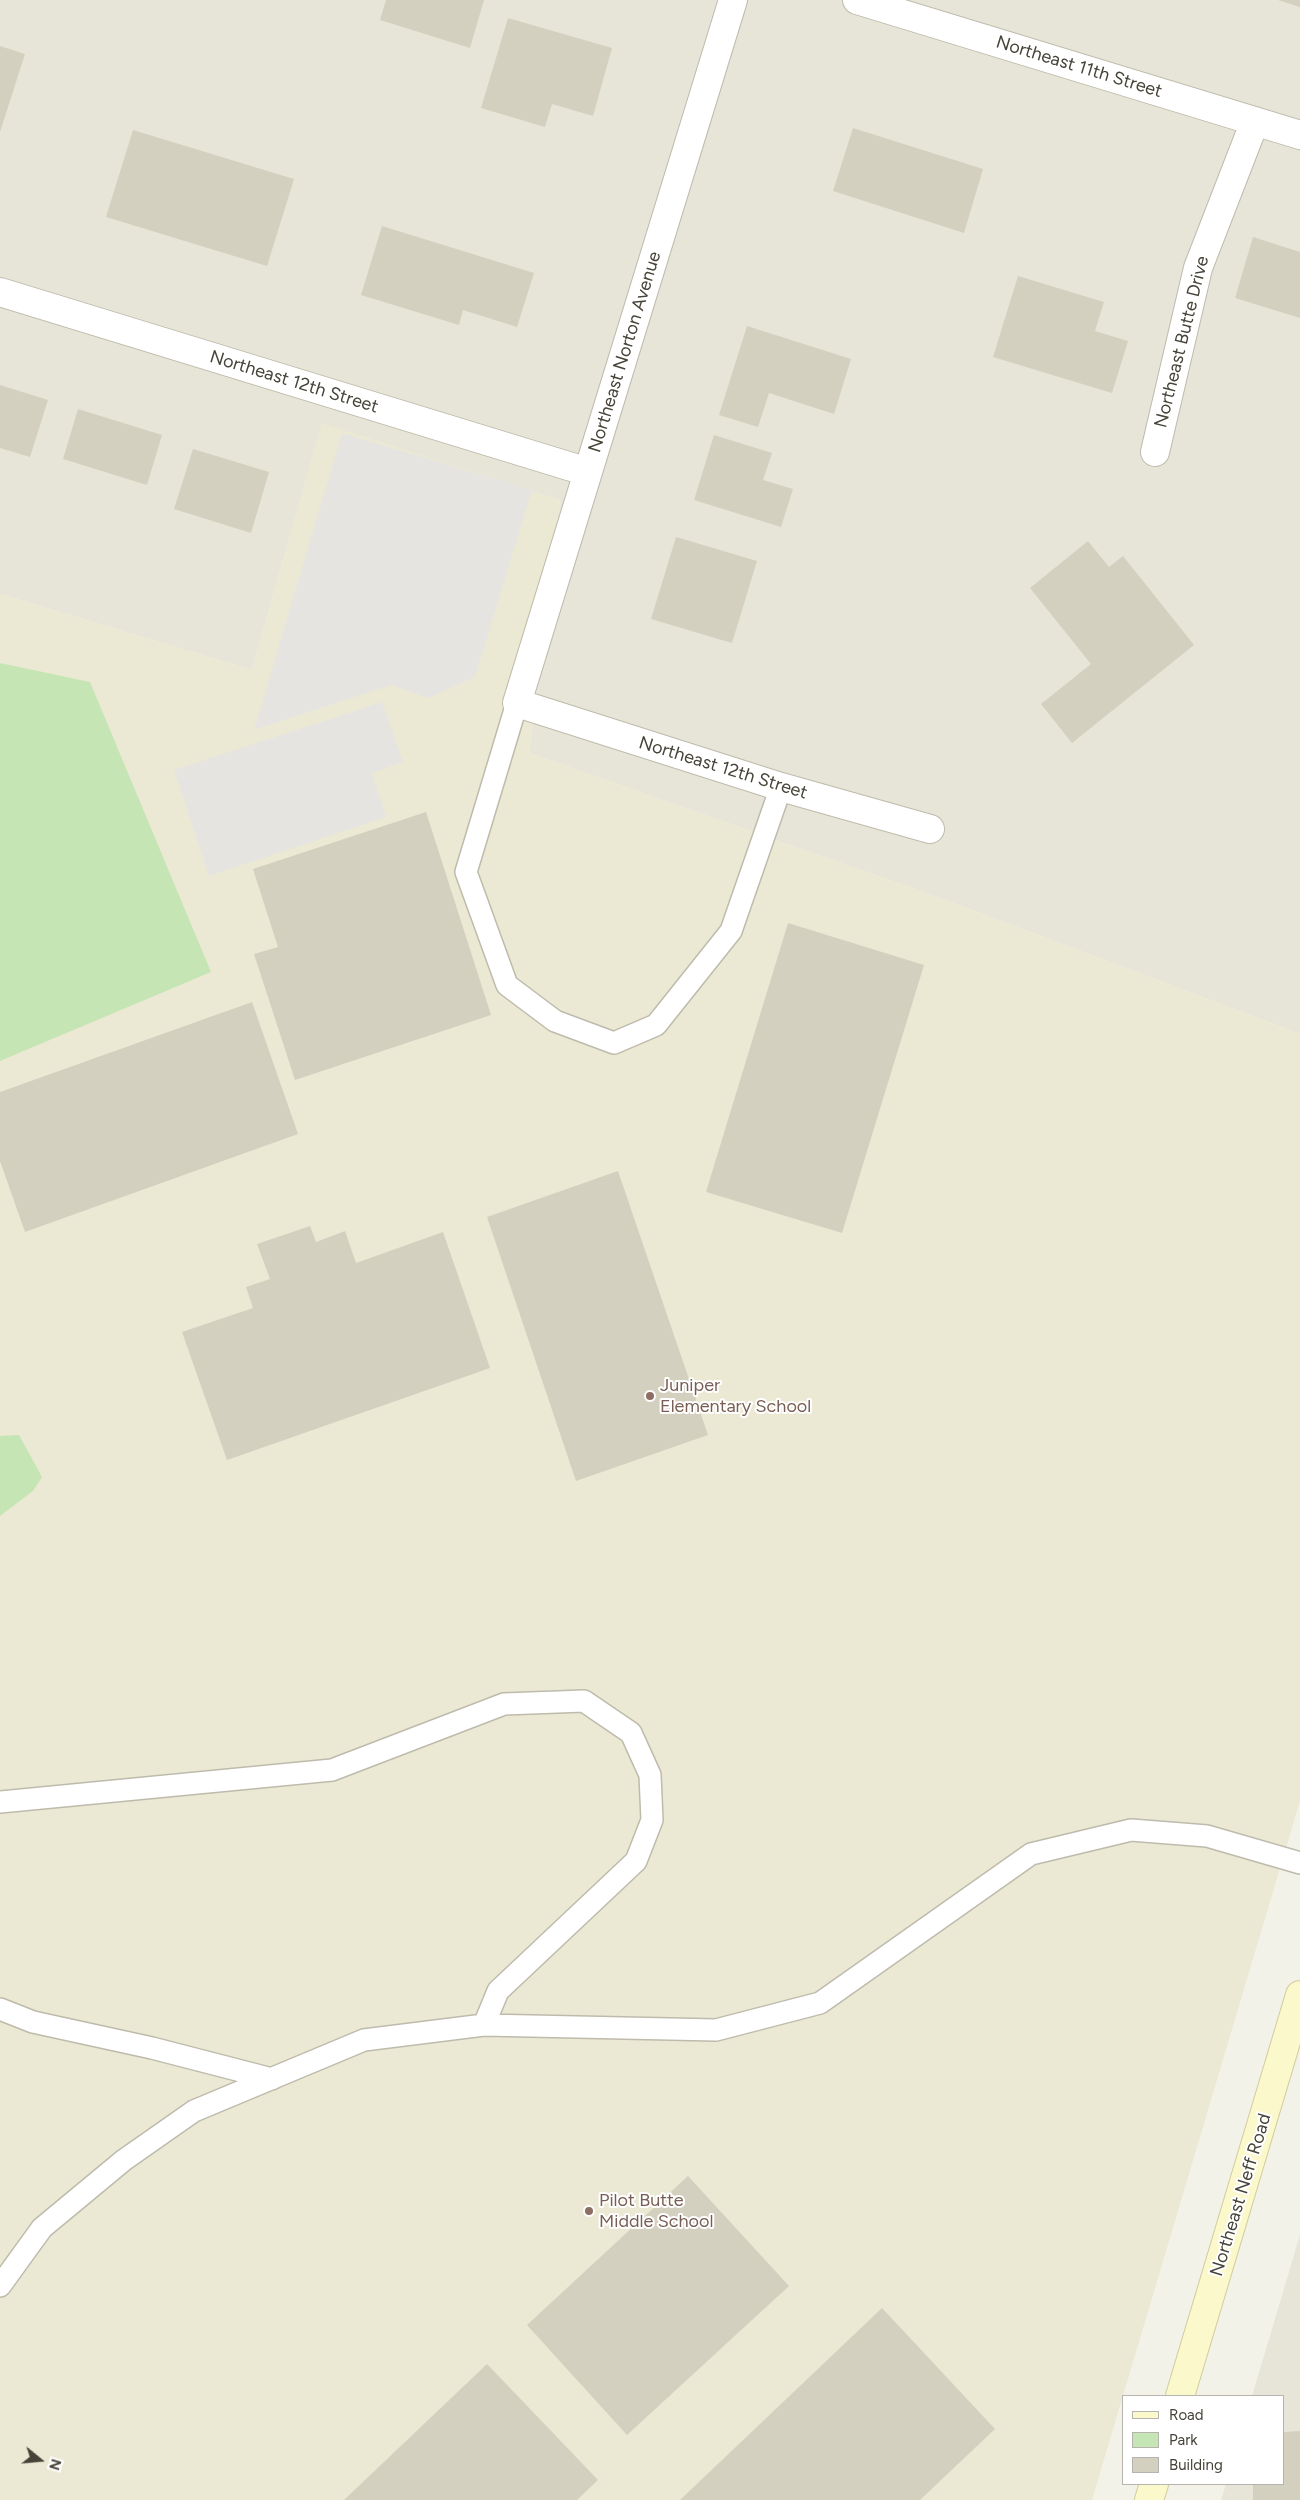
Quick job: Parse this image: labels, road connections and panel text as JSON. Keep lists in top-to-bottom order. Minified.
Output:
{"streets":{"main road":["Northeast Neff Road"],"street":["Northeast 11th Street","Northeast Butte Drive","Northeast Norton Avenue","Northeast 12th Street"]},"crossings":[["Northeast 11th Street","Northeast Butte Drive"],["Northeast Norton Avenue","Northeast 12th Street"]],"places":["Juniper Elementary School","Pilot Butte Middle School"],"legend":["Road","Park","Building"],"north":"right"}
